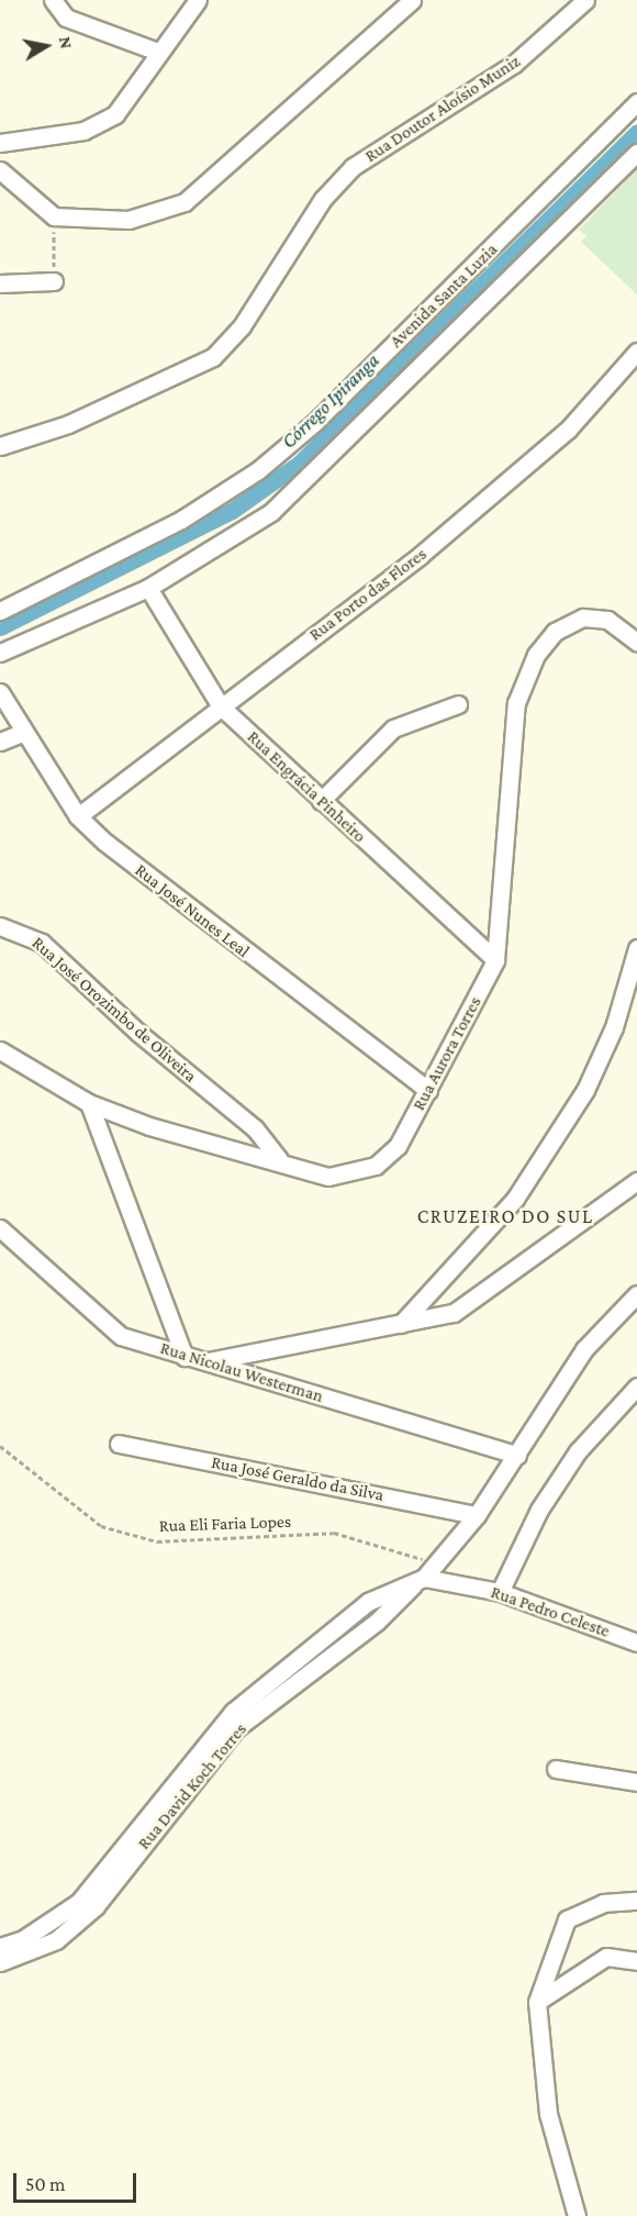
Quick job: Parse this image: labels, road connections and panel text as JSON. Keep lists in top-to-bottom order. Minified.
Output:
{"streets":{"street":["Rua Doutor Aloísio Muniz","Avenida Santa Luzia","Rua Porto das Flores","Rua Engrácia Pinheiro","Rua José Nunes Leal","Rua José Orozimbo de Oliveira","Rua Aurora Torres","Rua Nicolau Westerman","Rua José Geraldo da Silva","Rua Pedro Celeste","Rua David Koch Torres"],"path":["Rua Eli Faria Lopes"]},"crossings":[["Avenida Santa Luzia","Rua Engrácia Pinheiro"],["Rua Porto das Flores","Rua Engrácia Pinheiro"],["Rua Porto das Flores","Rua José Nunes Leal"],["Rua Engrácia Pinheiro","Rua Aurora Torres"],["Rua José Nunes Leal","Rua Aurora Torres"],["Rua José Orozimbo de Oliveira","Rua Aurora Torres"],["Rua Nicolau Westerman","Rua David Koch Torres"],["Rua José Geraldo da Silva","Rua David Koch Torres"],["Rua Eli Faria Lopes","Rua David Koch Torres"],["Rua Pedro Celeste","Rua David Koch Torres"]],"districts":["CRUZEIRO DO SUL"],"water":["Córrego Ipiranga"],"scale_bar":"50 m","north":"right"}
